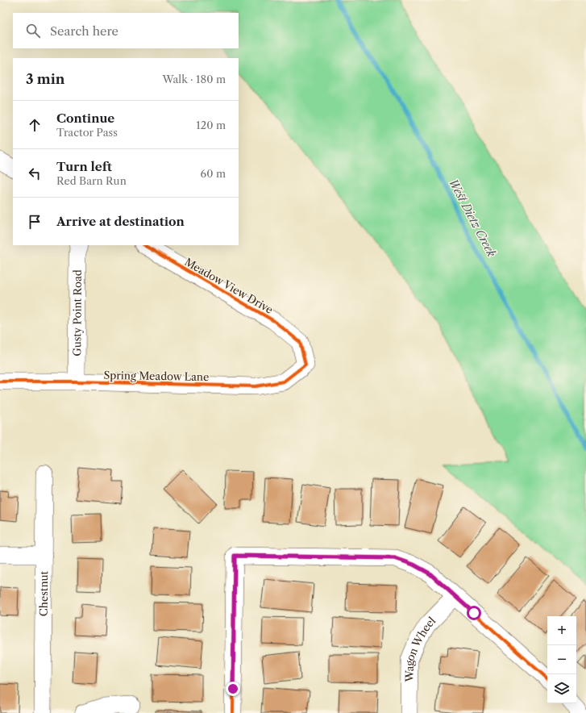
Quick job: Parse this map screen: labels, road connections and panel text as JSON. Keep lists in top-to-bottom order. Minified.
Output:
{"streets":{"street":["Meadow View Drive","Gusty Point Road","Spring Meadow Lane","Chestnut","Wagon Wheel"]},"crossings":[["Meadow View Drive","Spring Meadow Lane"],["Gusty Point Road","Spring Meadow Lane"]],"water":["West Dietz Creek"],"page":{"search":"Search here","heading":["3 min","Walk · 180 m"],"list":[["Continue","Tractor Pass","120 m"],["Turn left","Red Barn Run","60 m"],"Arrive at destination"],"map_buttons":["+","−"]}}
